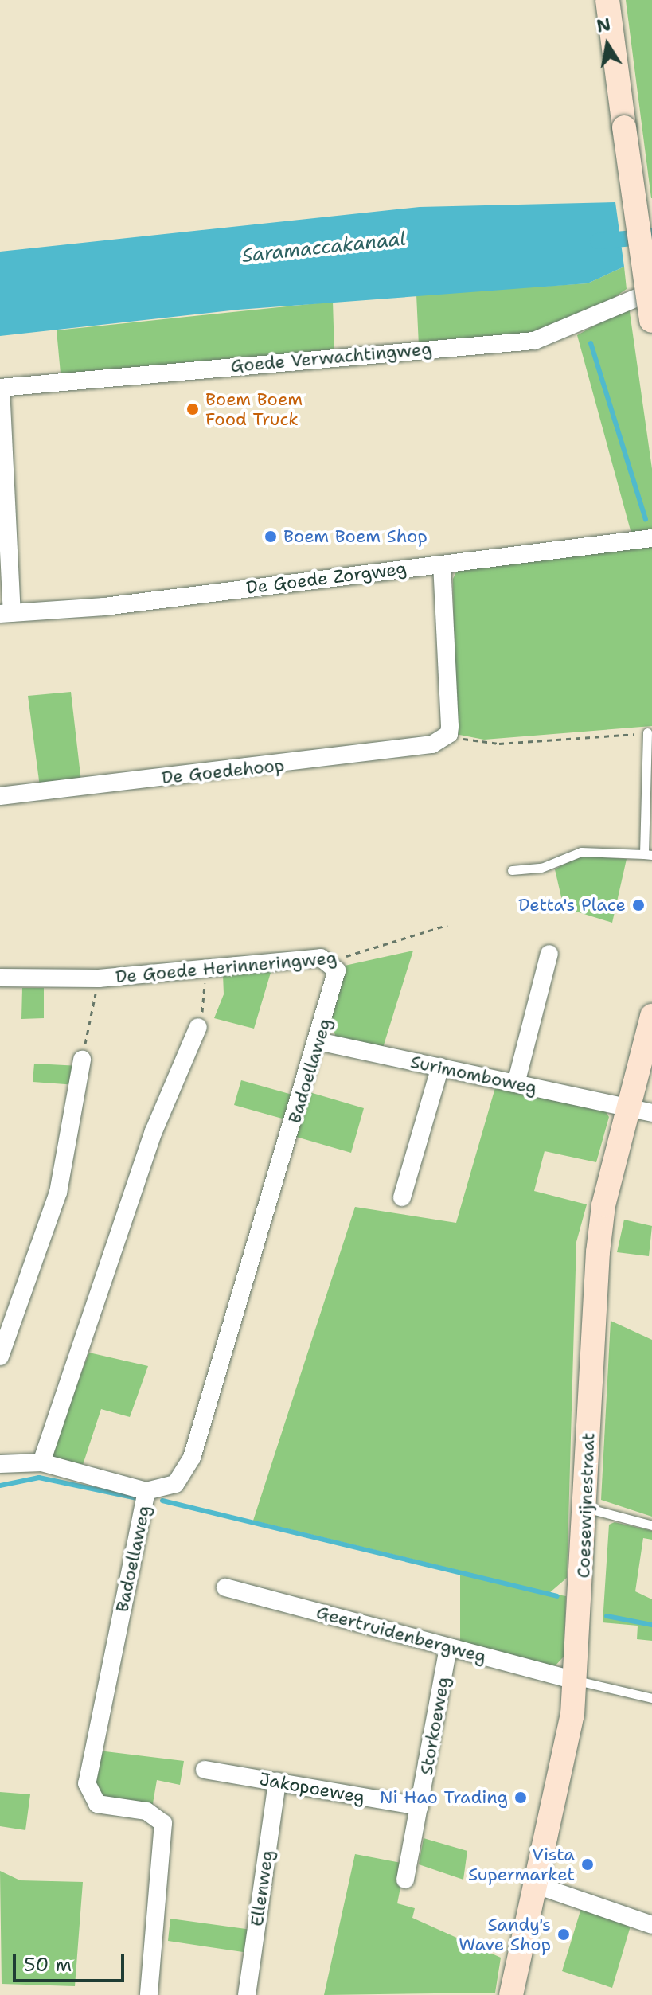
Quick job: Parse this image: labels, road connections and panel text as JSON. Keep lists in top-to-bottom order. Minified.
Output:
{"streets":{"main road":["Coesewijnestraat"],"street":["Goede Verwachtingweg","De Goede Zorgweg","De Goedehoop","De Goede Herinneringweg","Badoellaweg","Surimomboweg","Geertruidenbergweg","Storkoeweg","Jakopoeweg","Ellenweg"]},"crossings":[["De Goede Herinneringweg","Badoellaweg"],["Badoellaweg","Surimomboweg"],["Surimomboweg","Coesewijnestraat"],["Coesewijnestraat","Geertruidenbergweg"],["Geertruidenbergweg","Storkoeweg"],["Storkoeweg","Jakopoeweg"],["Jakopoeweg","Ellenweg"]],"water":["Saramaccakanaal"],"places":["Boem Boem Food Truck","Boem Boem Shop","Detta's Place","Ni Hao Trading","Vista Supermarket","Sandy's Wave Shop"],"scale_bar":"50 m","north":"top"}
